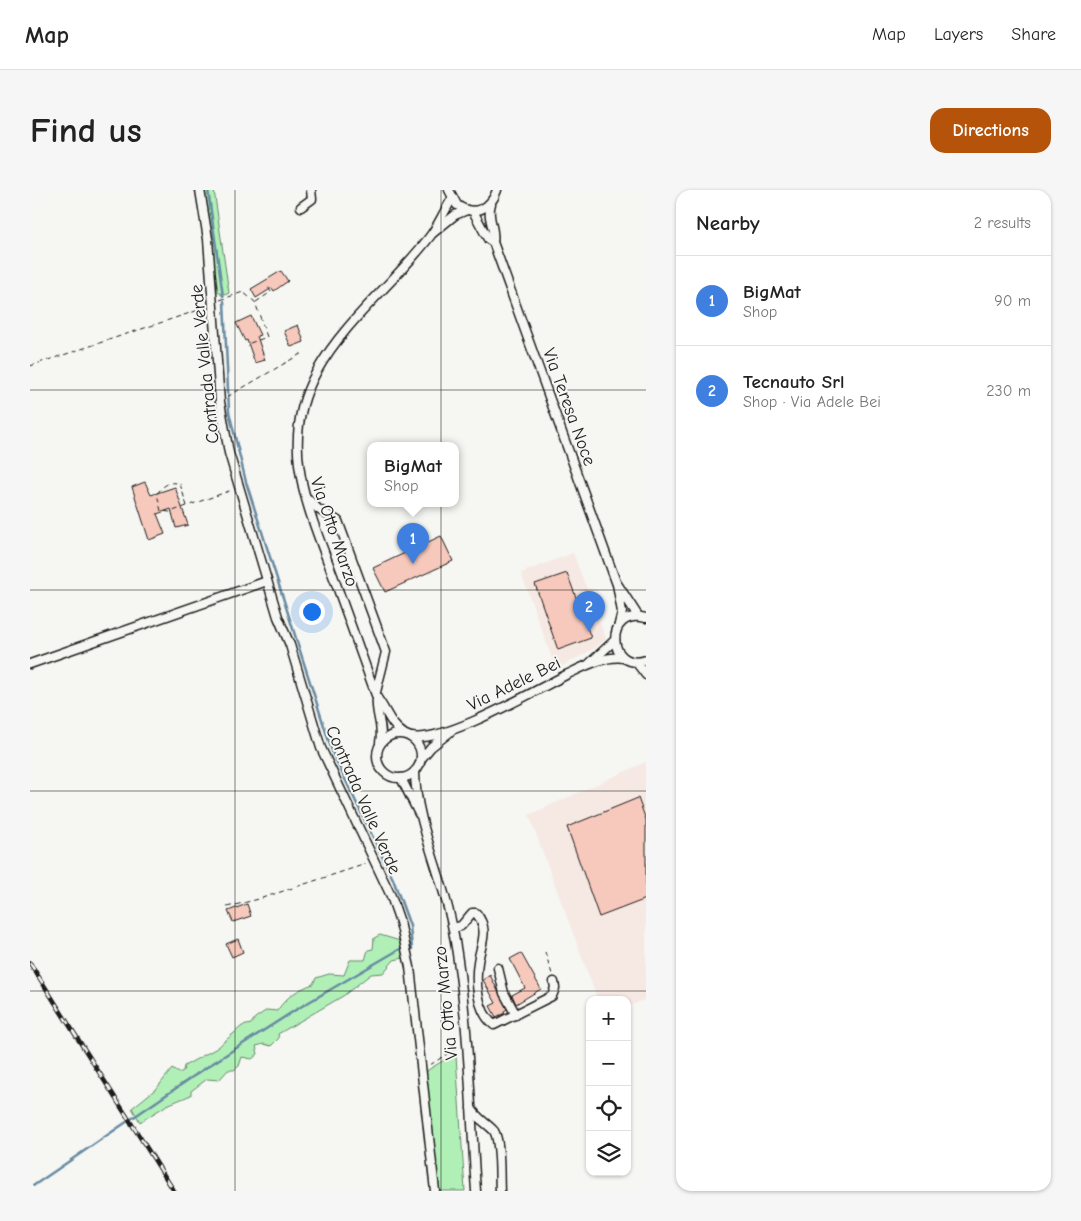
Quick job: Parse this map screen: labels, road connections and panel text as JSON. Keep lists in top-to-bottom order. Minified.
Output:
{"streets":{"street":["Contrada Valle Verde","Via Teresa Noce","Via Otto Marzo","Via Adele Bei"]},"crossings":[["Via Teresa Noce","Via Otto Marzo"],["Via Teresa Noce","Via Adele Bei"]],"page":{"header":"Map","nav":["Map","Layers","Share"],"buttons":"Directions","title":"Find us","heading":["Nearby","2 results"],"list":[{"mark":"1","name":"BigMat","note":"Shop","value":"90 m"},{"mark":"2","name":"Tecnauto Srl","note":"Shop · Via Adele Bei","value":"230 m"}],"popup":["BigMat","Shop"],"pins":["1","2"],"map_buttons":["+","−"]}}
